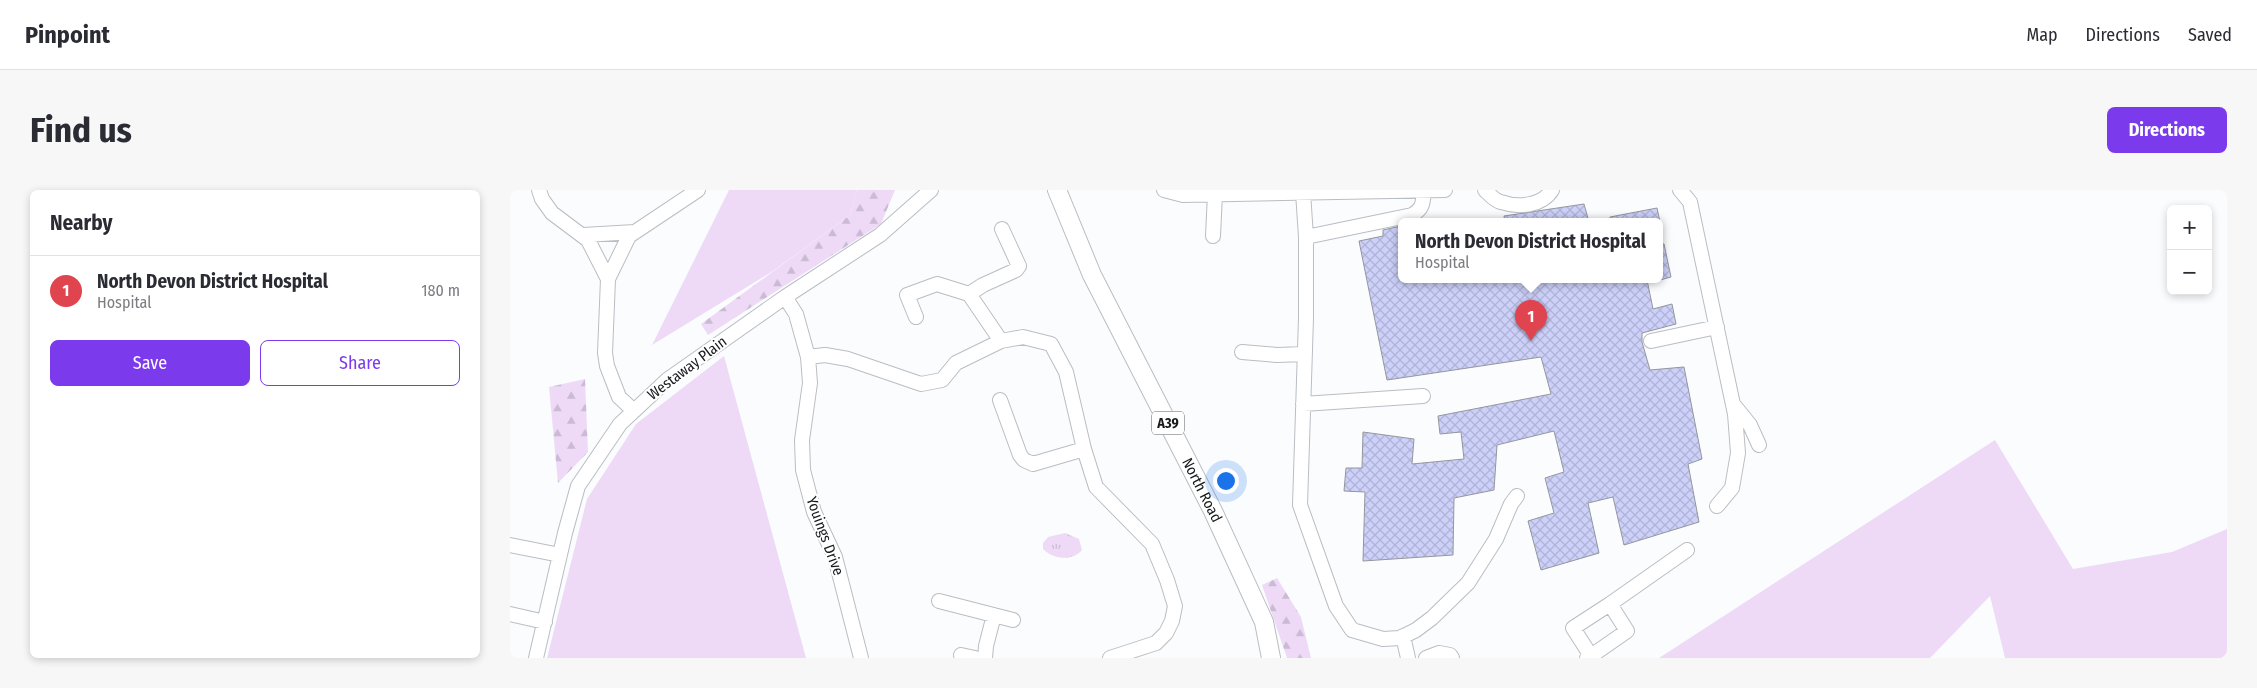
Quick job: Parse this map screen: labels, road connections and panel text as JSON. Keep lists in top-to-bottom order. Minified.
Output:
{"streets":{"main road":["A39","North Road"],"street":["Westaway Plain","Youings Drive"]},"crossings":[["Westaway Plain","Youings Drive"]],"page":{"header":"Pinpoint","nav":["Map","Directions","Saved"],"buttons":["Directions",["Save","Share"]],"title":"Find us","heading":"Nearby","map_buttons":["+","−"],"popup":["North Devon District Hospital","Hospital"],"list":[{"mark":"1","name":"North Devon District Hospital","note":"Hospital","value":"180 m"}],"pins":"1"}}
